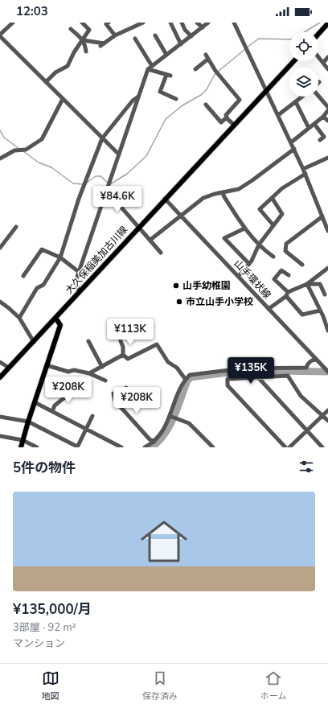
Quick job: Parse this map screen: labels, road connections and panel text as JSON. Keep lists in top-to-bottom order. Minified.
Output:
{"streets":{"main road":["大久保稲美加古川線"],"street":["山手環状線"]},"crossings":[["大久保稲美加古川線","山手環状線"]],"places":["山手幼稚園","市立山手小学校"],"page":{"status":"12:03","price":["¥84.6K","¥113K","¥135K","¥208K","¥208K"],"heading":"5件の物件","list":[{"name":"¥135,000/月","note":"3部屋 · 92 m² · マンション"}],"tabs":["地図","保存済み","ホーム"]}}
